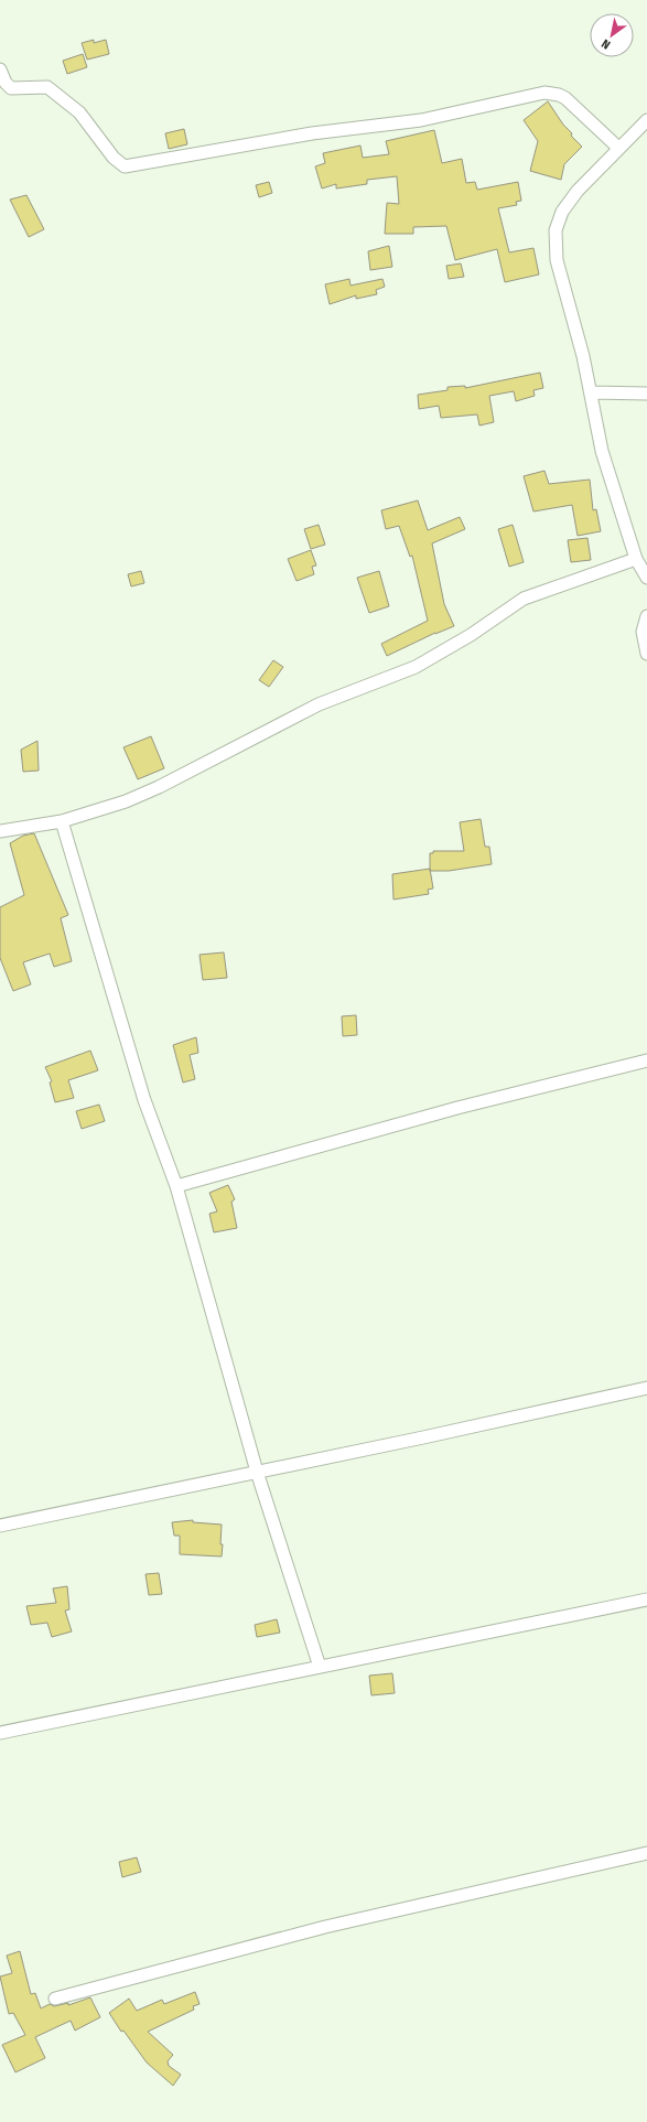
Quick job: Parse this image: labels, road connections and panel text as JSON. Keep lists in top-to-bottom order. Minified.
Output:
{"north":"bottom left"}
